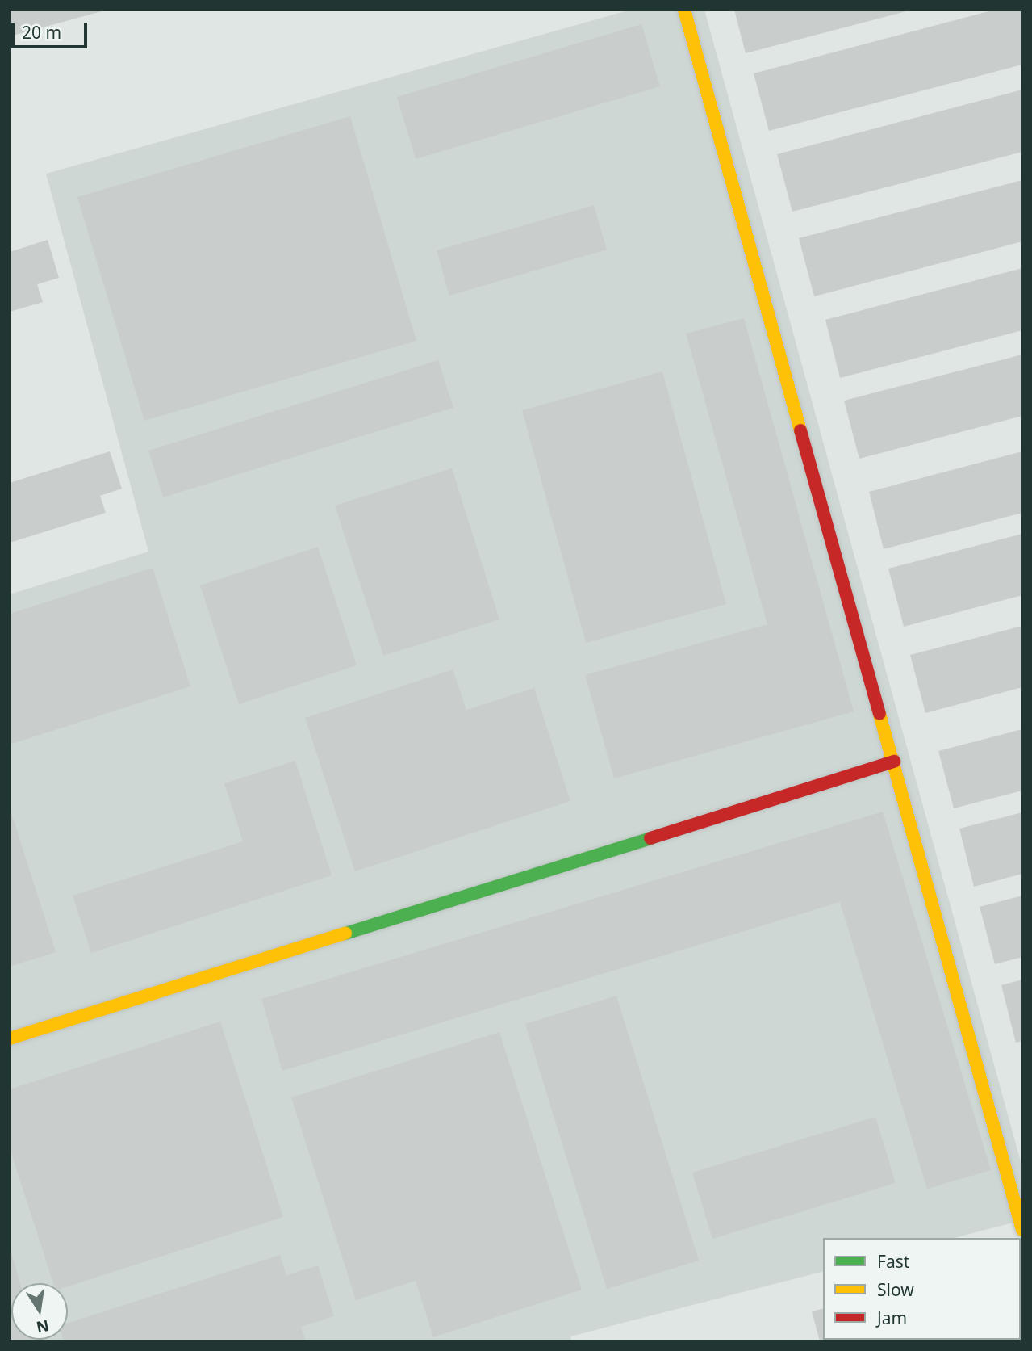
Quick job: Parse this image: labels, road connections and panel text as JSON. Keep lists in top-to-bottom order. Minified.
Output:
{"legend":["Fast","Slow","Jam"],"scale_bar":"20 m","north":"bottom"}
